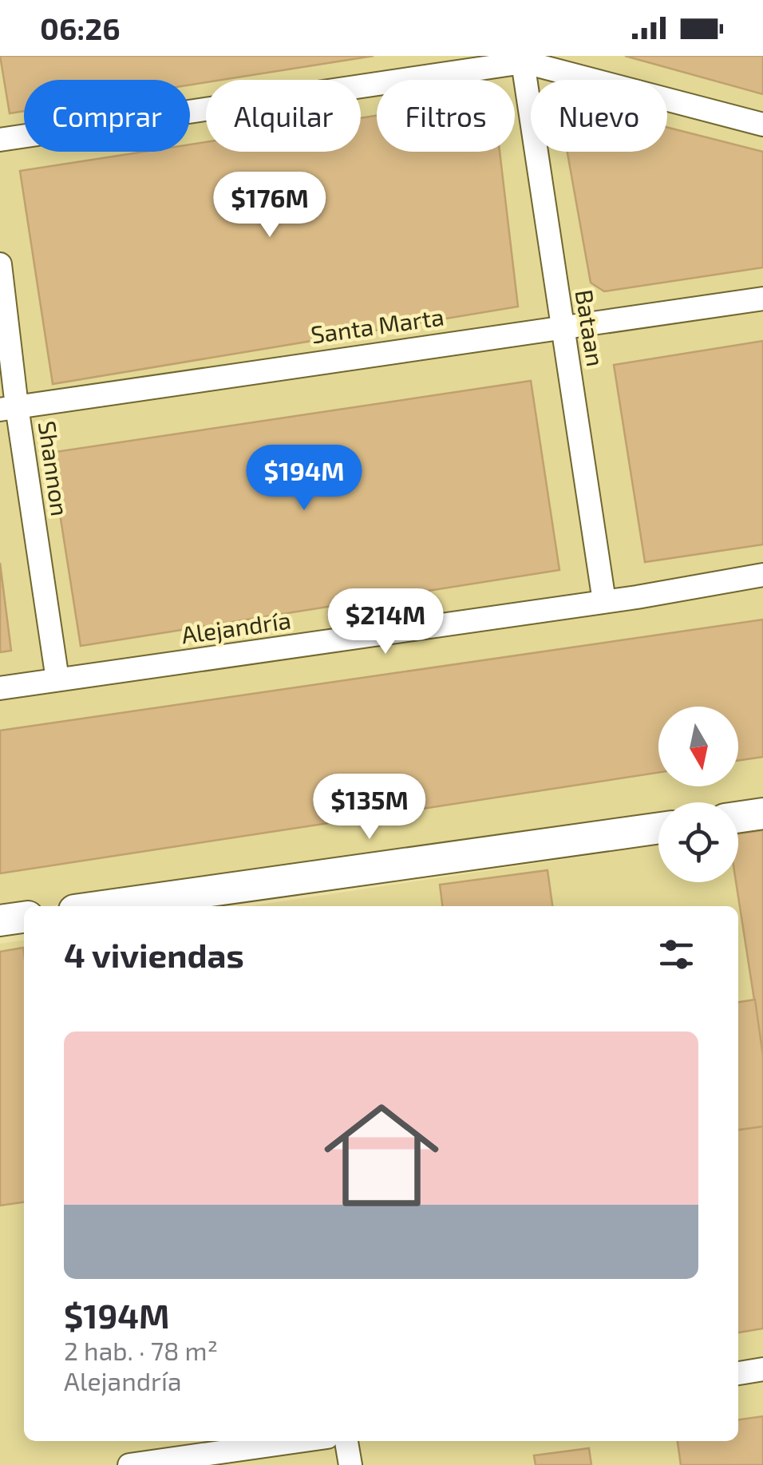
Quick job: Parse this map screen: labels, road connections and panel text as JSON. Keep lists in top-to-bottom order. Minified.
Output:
{"streets":{"street":["Santa Marta","Bataan","Shannon","Alejandría"]},"crossings":[["Santa Marta","Bataan"],["Santa Marta","Shannon"],["Bataan","Alejandría"],["Shannon","Alejandría"]],"north":"bottom","page":{"status":"06:26","chip":["Comprar","Alquilar","Filtros","Nuevo"],"price":["$176M","$194M","$214M","$135M"],"heading":"4 viviendas","list":[{"name":"$194M","note":"2 hab. · 78 m² · Alejandría"}]}}
